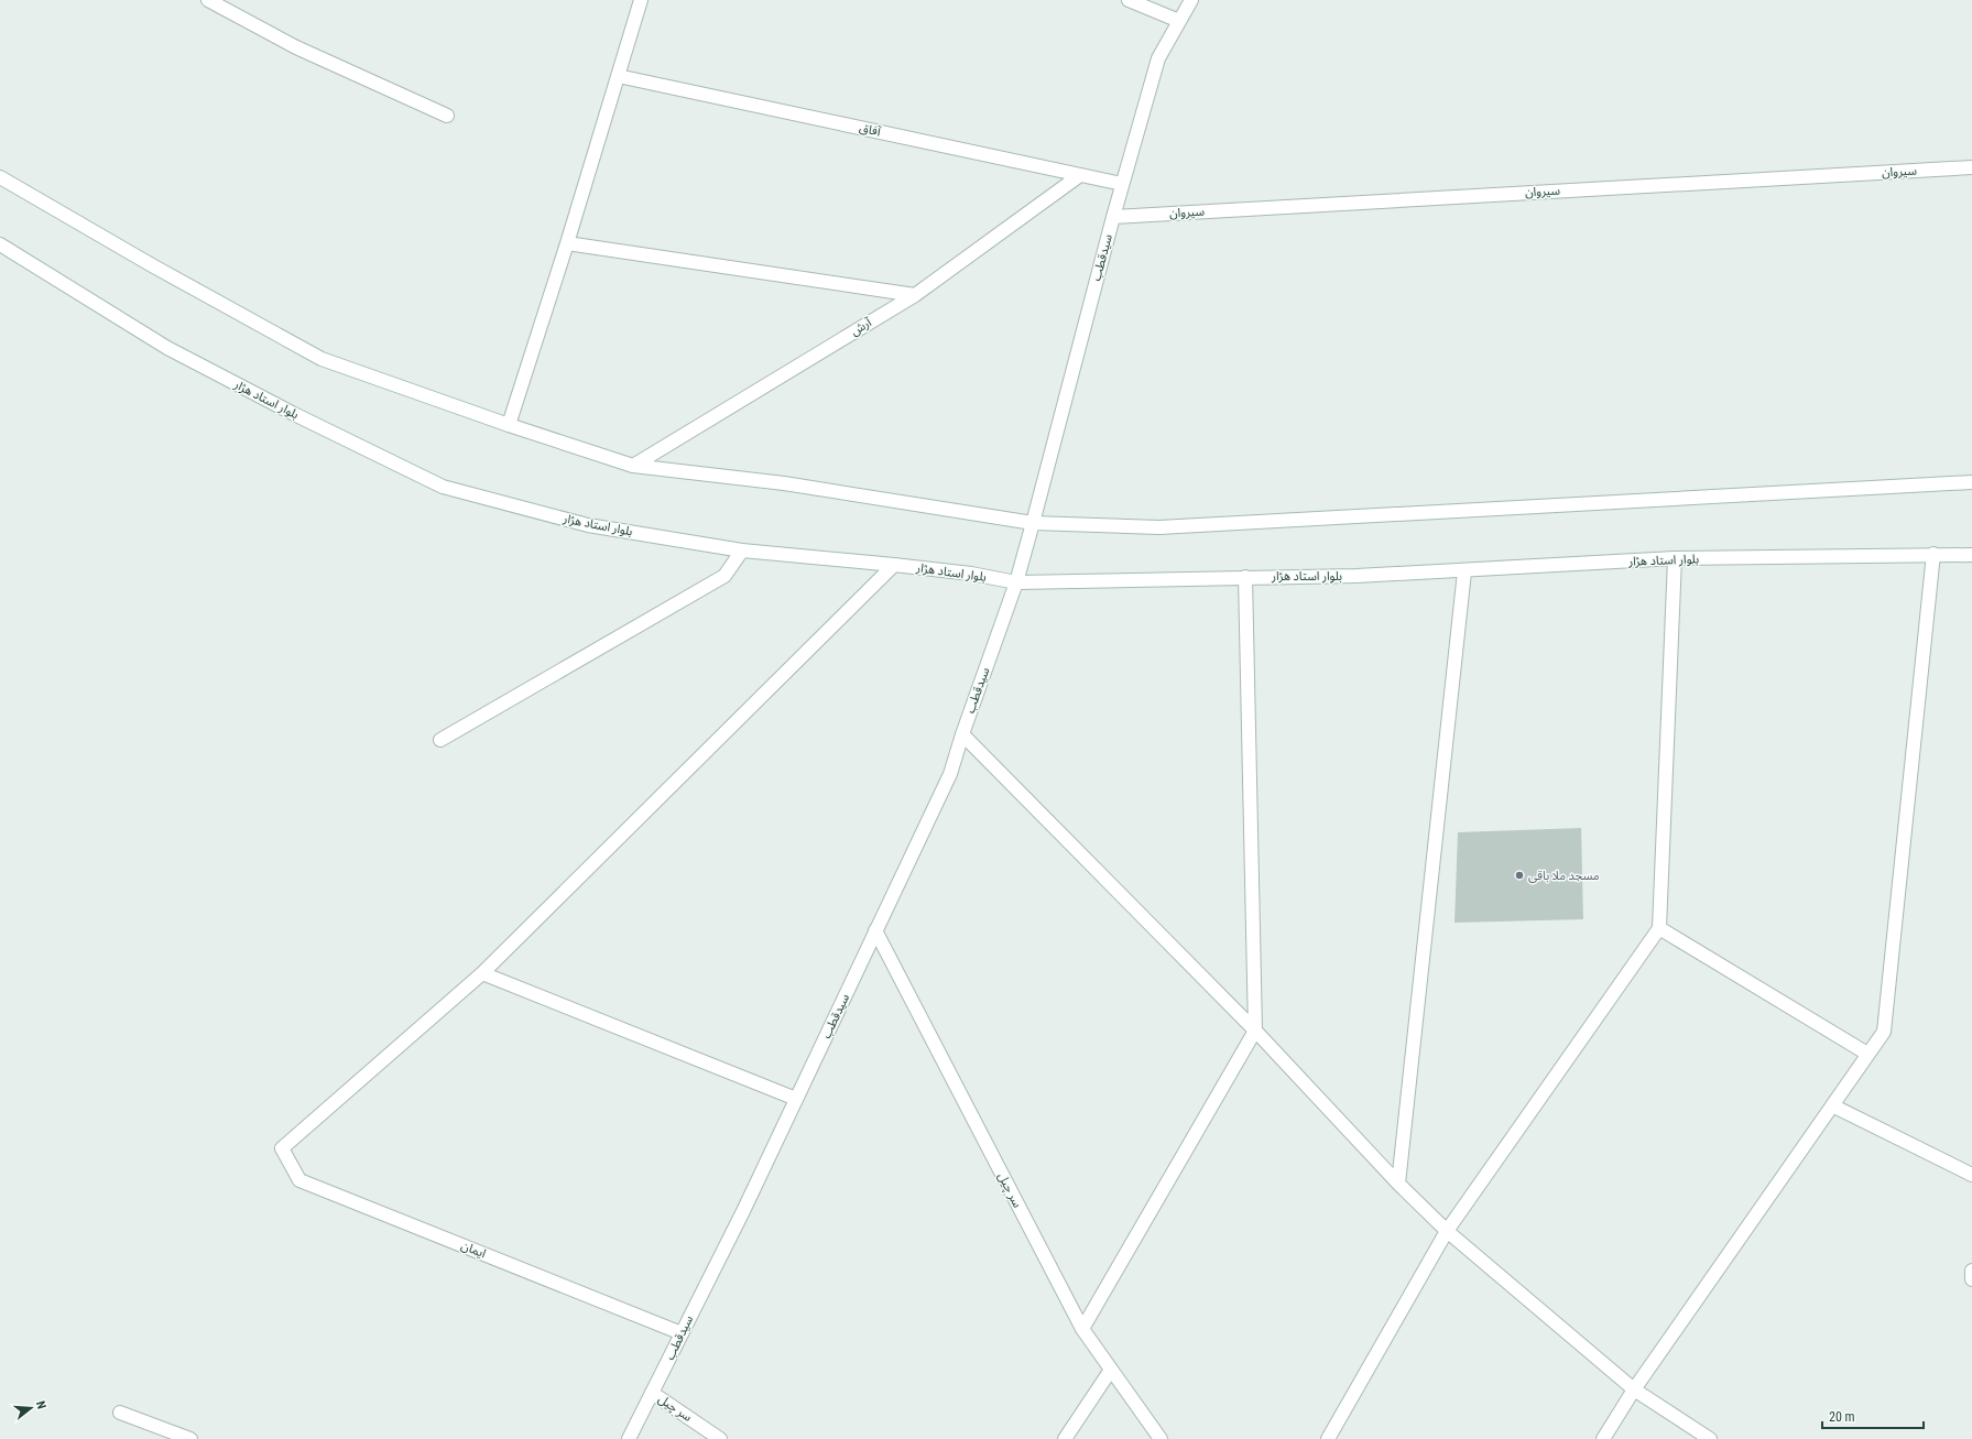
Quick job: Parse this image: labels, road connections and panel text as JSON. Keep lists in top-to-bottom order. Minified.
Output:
{"streets":{"street":["آفاق","سیروان","سیدقطب","آرش","بلوار استاد هژار","سر چیل","ایمان"]},"crossings":[["آفاق","سیدقطب"],["آفاق","آرش"],["سیروان","سیدقطب"],["سیدقطب","بلوار استاد هژار"],["سیدقطب","سر چیل"],["سیدقطب","ایمان"]],"places":["مسجد ملا باقی"],"scale_bar":"20 m","north":"right"}
